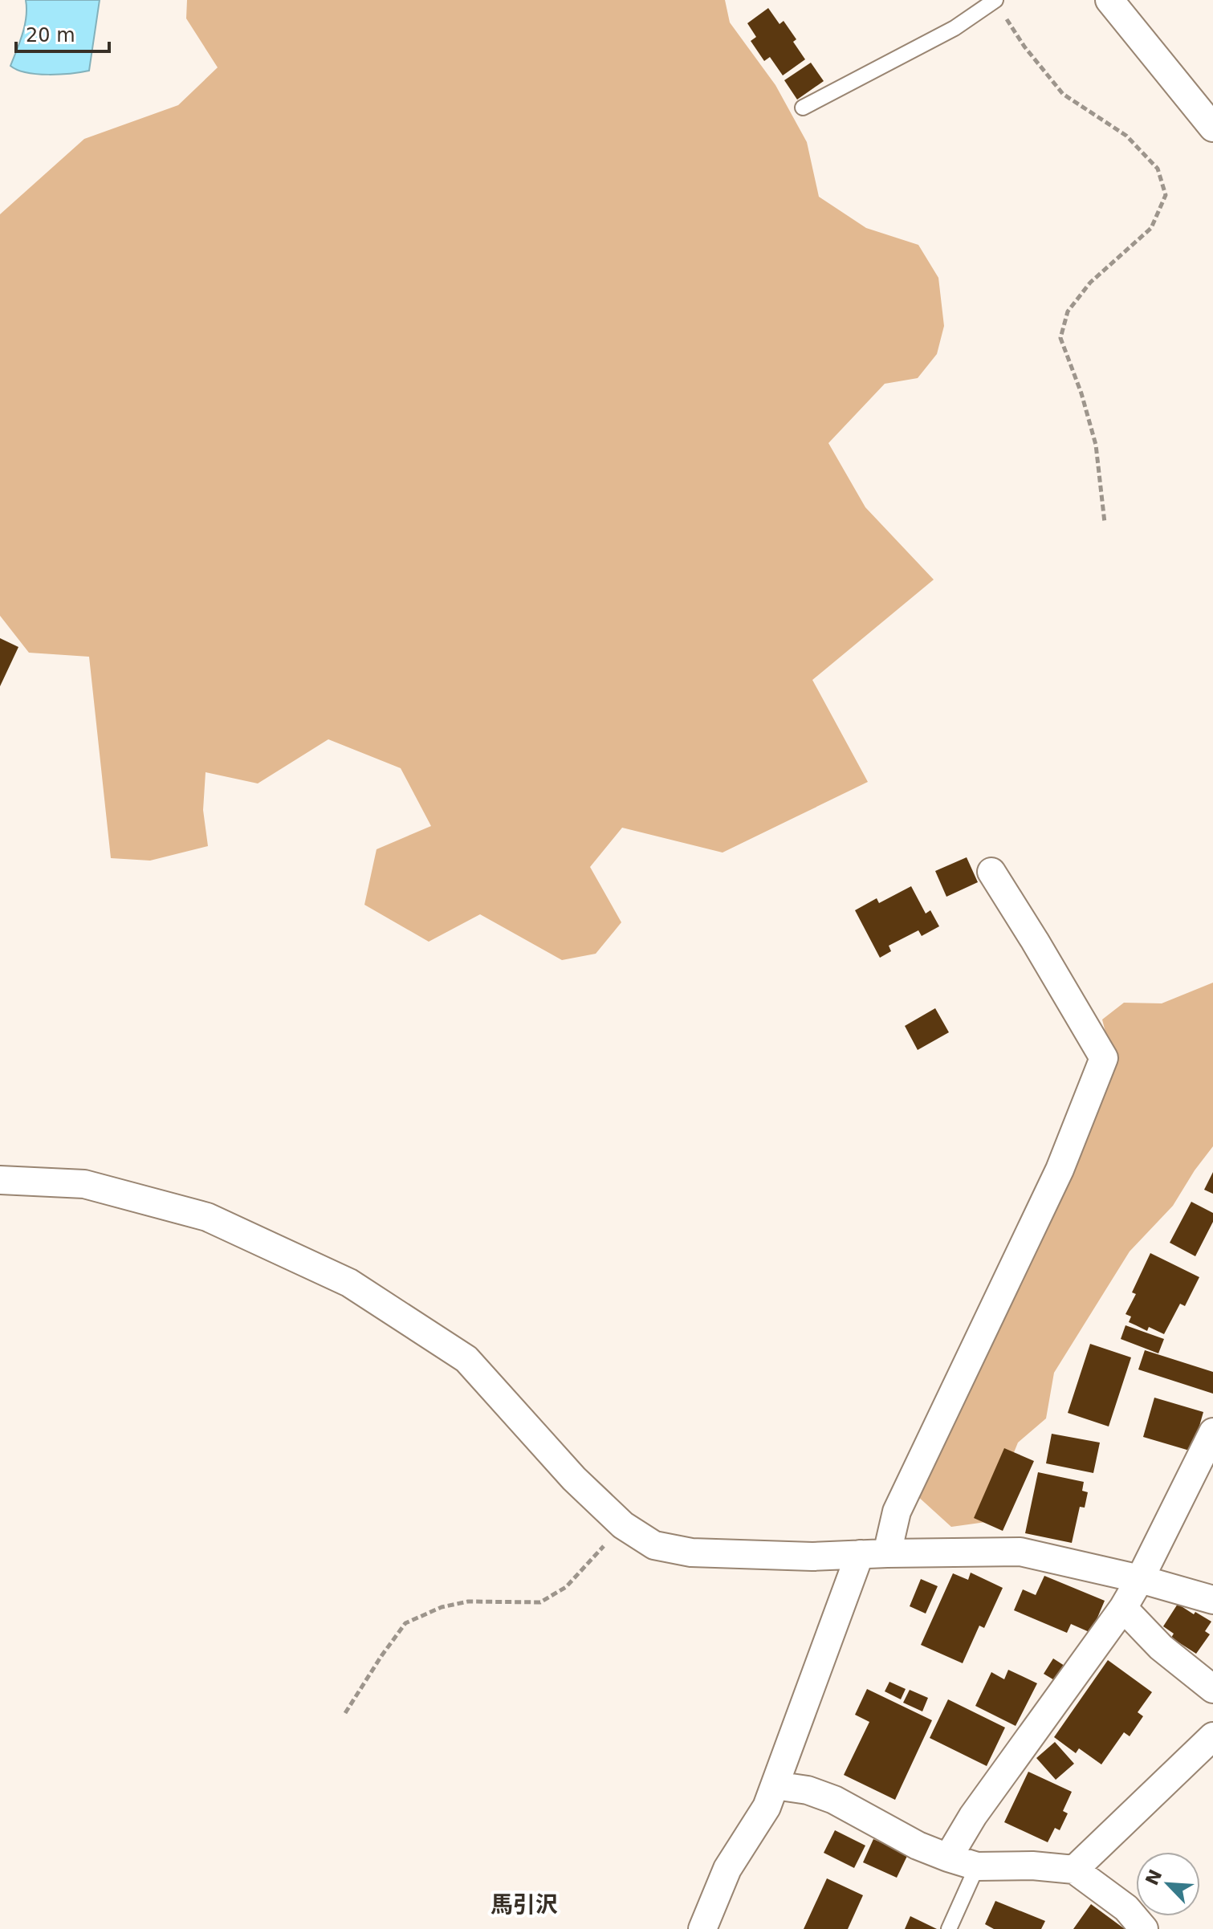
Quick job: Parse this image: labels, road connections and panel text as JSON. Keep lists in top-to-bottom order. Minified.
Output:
{"districts":["馬引沢"],"scale_bar":"20 m","north":"top left"}
